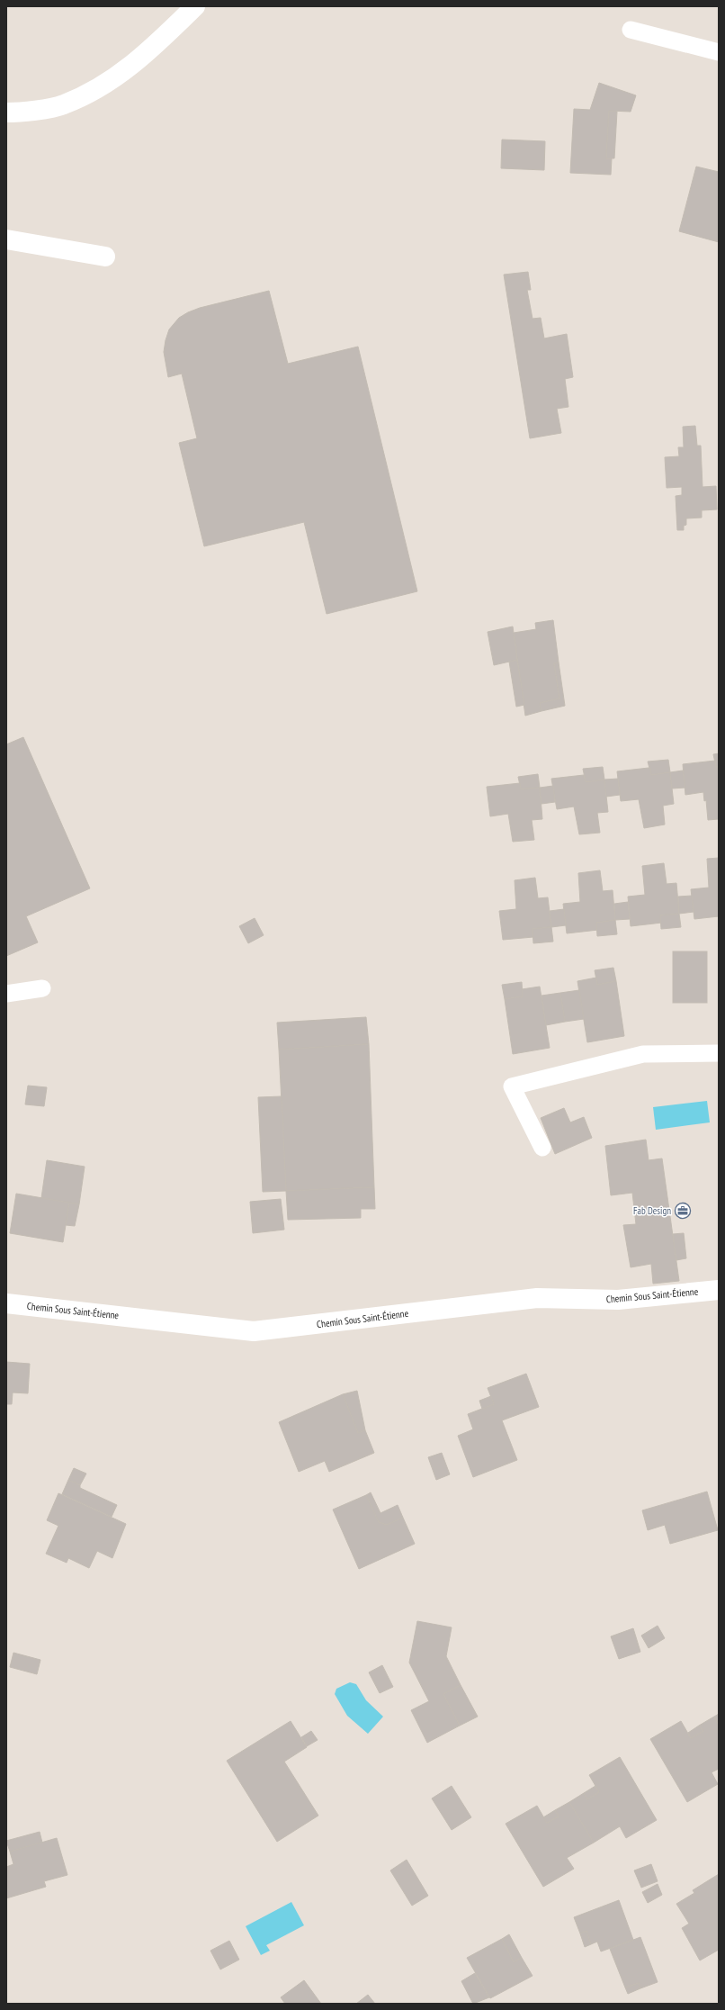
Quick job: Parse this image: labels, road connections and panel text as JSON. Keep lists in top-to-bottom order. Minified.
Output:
{"streets":{"street":["Chemin Sous Saint-Étienne"]},"places":{"office":["Fab Design"]}}
